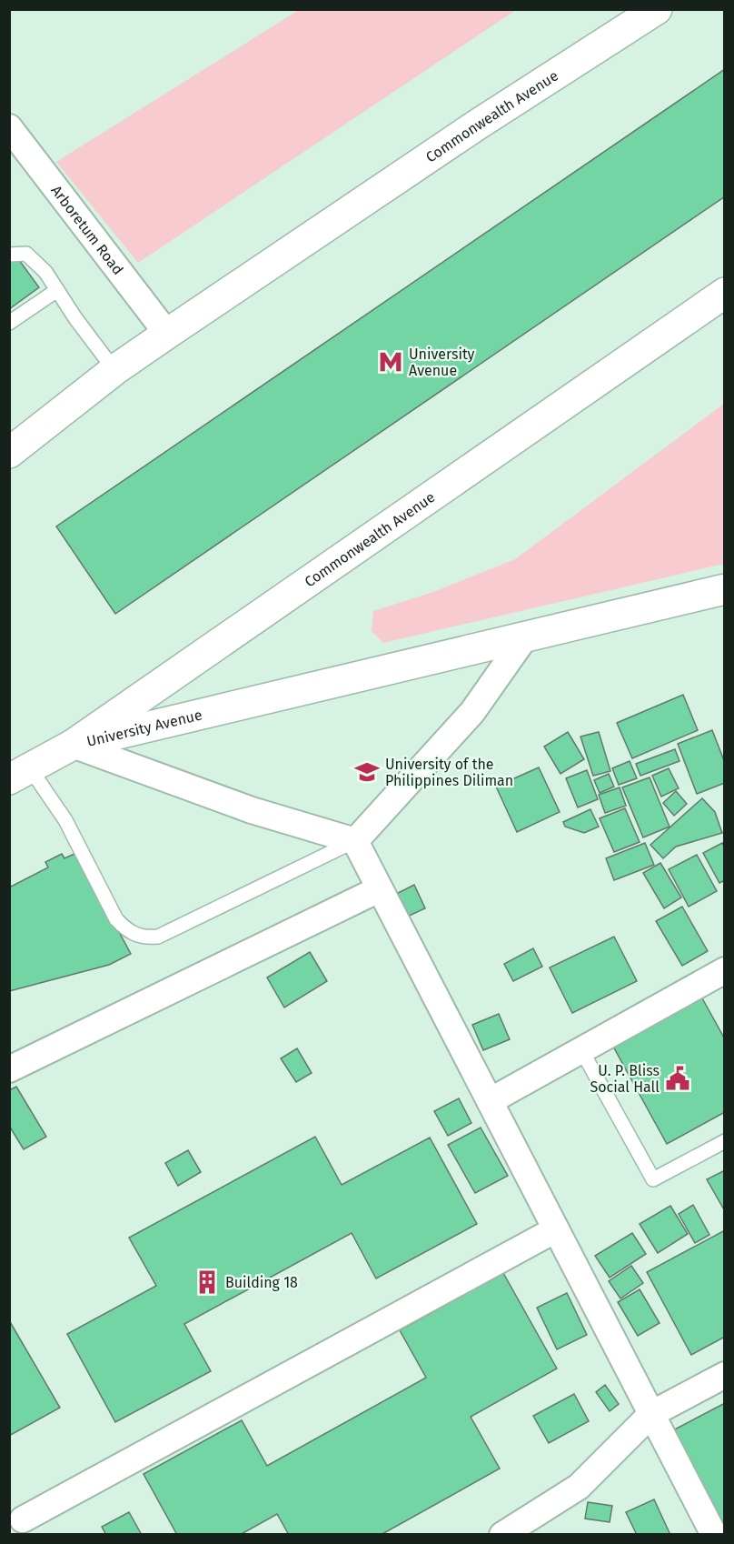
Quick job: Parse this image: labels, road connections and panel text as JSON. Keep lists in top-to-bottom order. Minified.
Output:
{"streets":{"main road":["Commonwealth Avenue","University Avenue"],"street":["Arboretum Road"]},"crossings":[["Commonwealth Avenue","Arboretum Road"],["Commonwealth Avenue","University Avenue"]],"places":{"metro station":["University Avenue"],"school or university":["University of the Philippines Diliman"],"public building":["U. P. Bliss Social Hall"],"building":["Building 18"]}}
